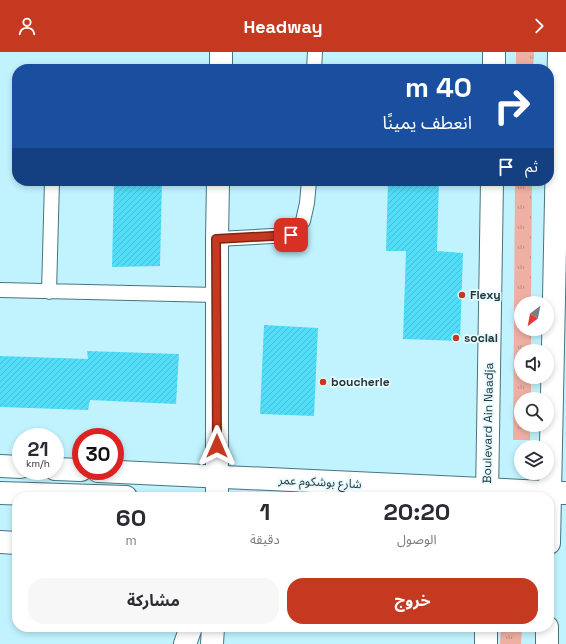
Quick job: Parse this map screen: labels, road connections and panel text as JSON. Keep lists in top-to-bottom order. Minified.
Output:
{"streets":{"street":["Boulevard Ain Naadja","شارع بوشكوم عمر"]},"places":["Flexy","social","boucherie"],"north":"bottom left","page":{"header":"Headway","turn":["40 m","انعطف يمينًا"],"then":"ثم","speed":"21 km/h","limit":"30","eta":["20:20","الوصول","1","دقيقة","60","m"],"buttons":["خروج","مشاركة"]}}
